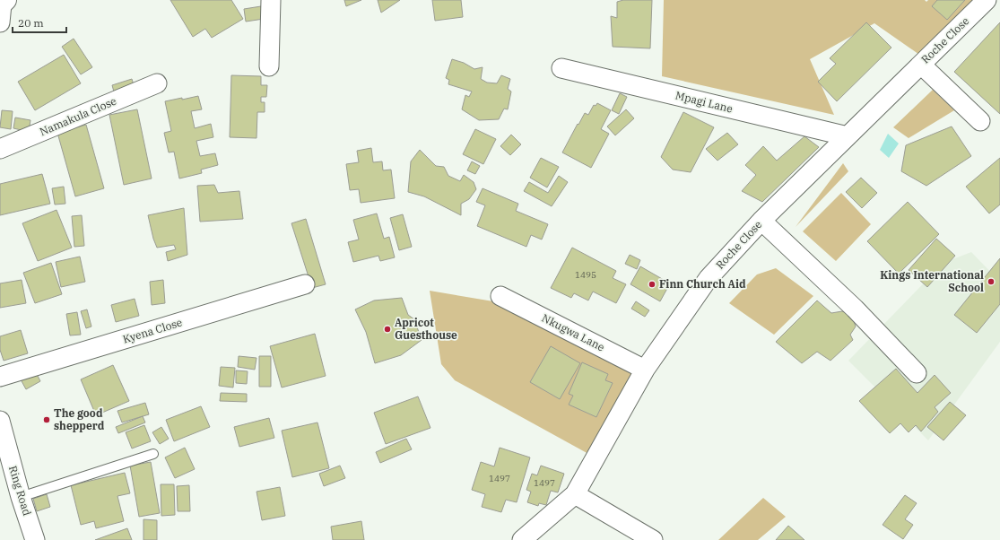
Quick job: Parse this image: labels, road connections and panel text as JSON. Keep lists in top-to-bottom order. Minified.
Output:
{"streets":{"street":["Roche Close","Mpagi Lane","Namakula Close","Kyena Close","Nkugwa Lane","Ring Road"]},"crossings":[["Roche Close","Mpagi Lane"],["Roche Close","Nkugwa Lane"]],"places":["Kings International School","Finn Church Aid","Apricot Guesthouse","The good shepperd"],"house_numbers":["1495","1497","1497"],"scale_bar":"20 m"}
